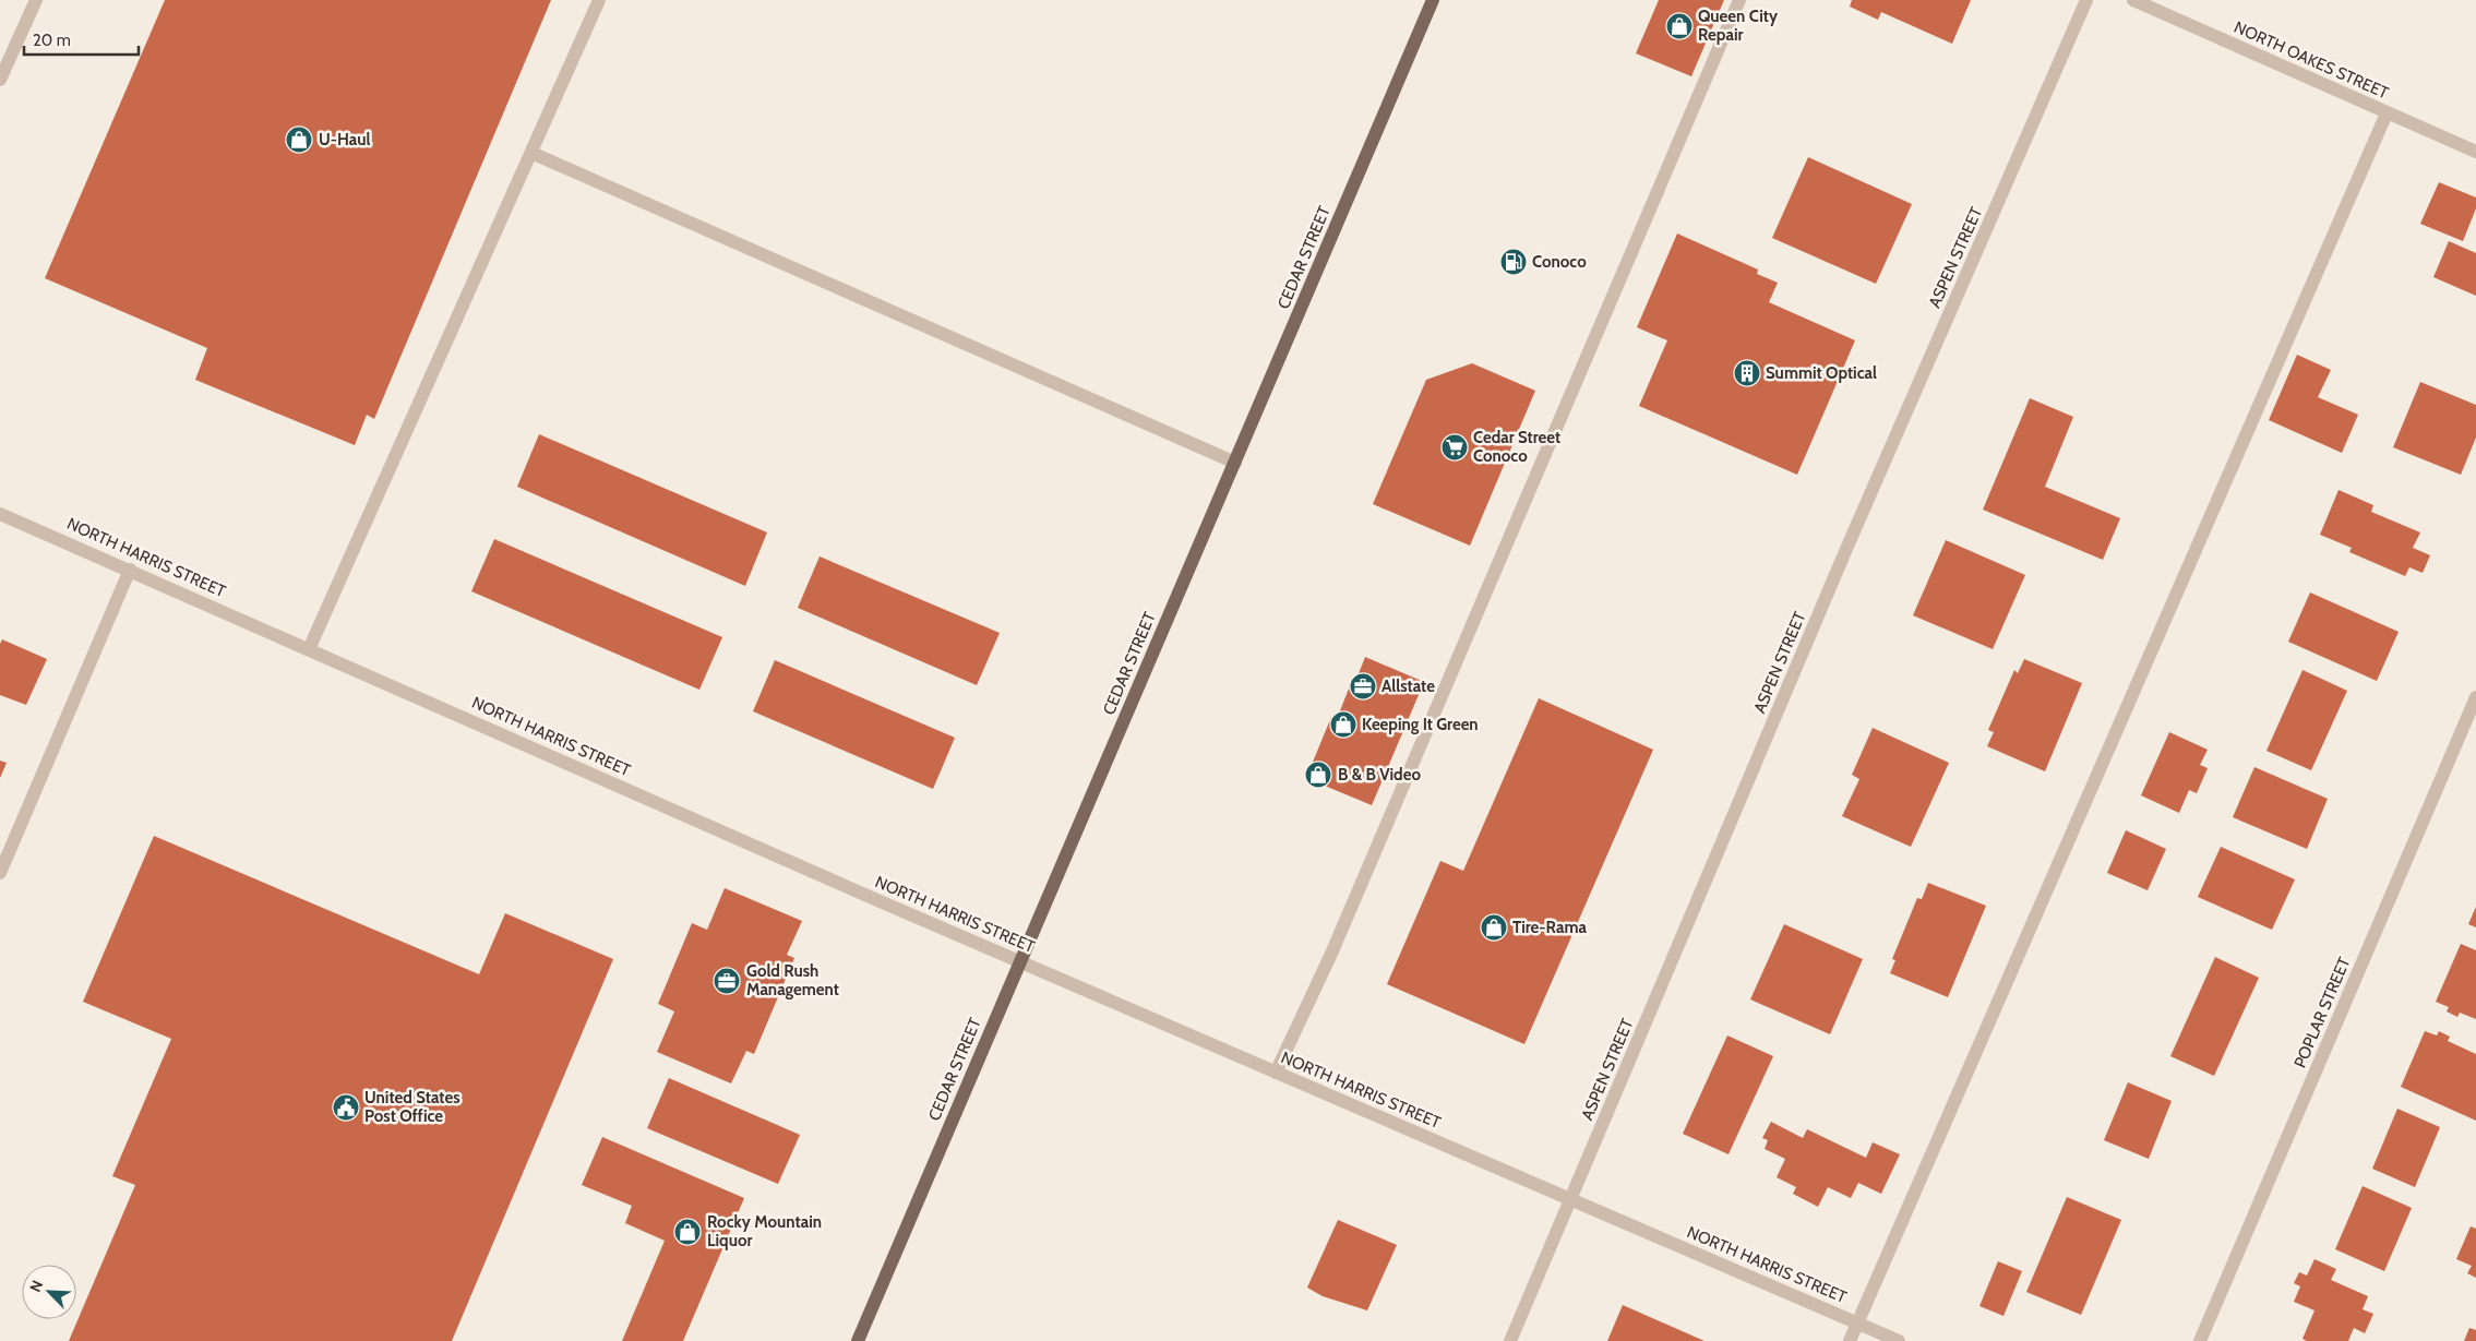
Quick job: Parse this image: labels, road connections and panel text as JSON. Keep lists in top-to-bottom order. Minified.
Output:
{"streets":{"main road":["CEDAR STREET"],"street":["NORTH OAKES STREET","ASPEN STREET","NORTH HARRIS STREET","POPLAR STREET"]},"crossings":[["CEDAR STREET","NORTH HARRIS STREET"],["ASPEN STREET","NORTH HARRIS STREET"]],"places":{"shop":["Queen City Repair","U-Haul","Keeping It Green","B & B Video","Tire-Rama","Rocky Mountain Liquor"],"fuel station":["Conoco"],"building":["Summit Optical"],"supermarket":["Cedar Street Conoco"],"office":["Allstate","Gold Rush Management"],"public building":["United States Post Office"]},"scale_bar":"20 m","north":"top left"}
